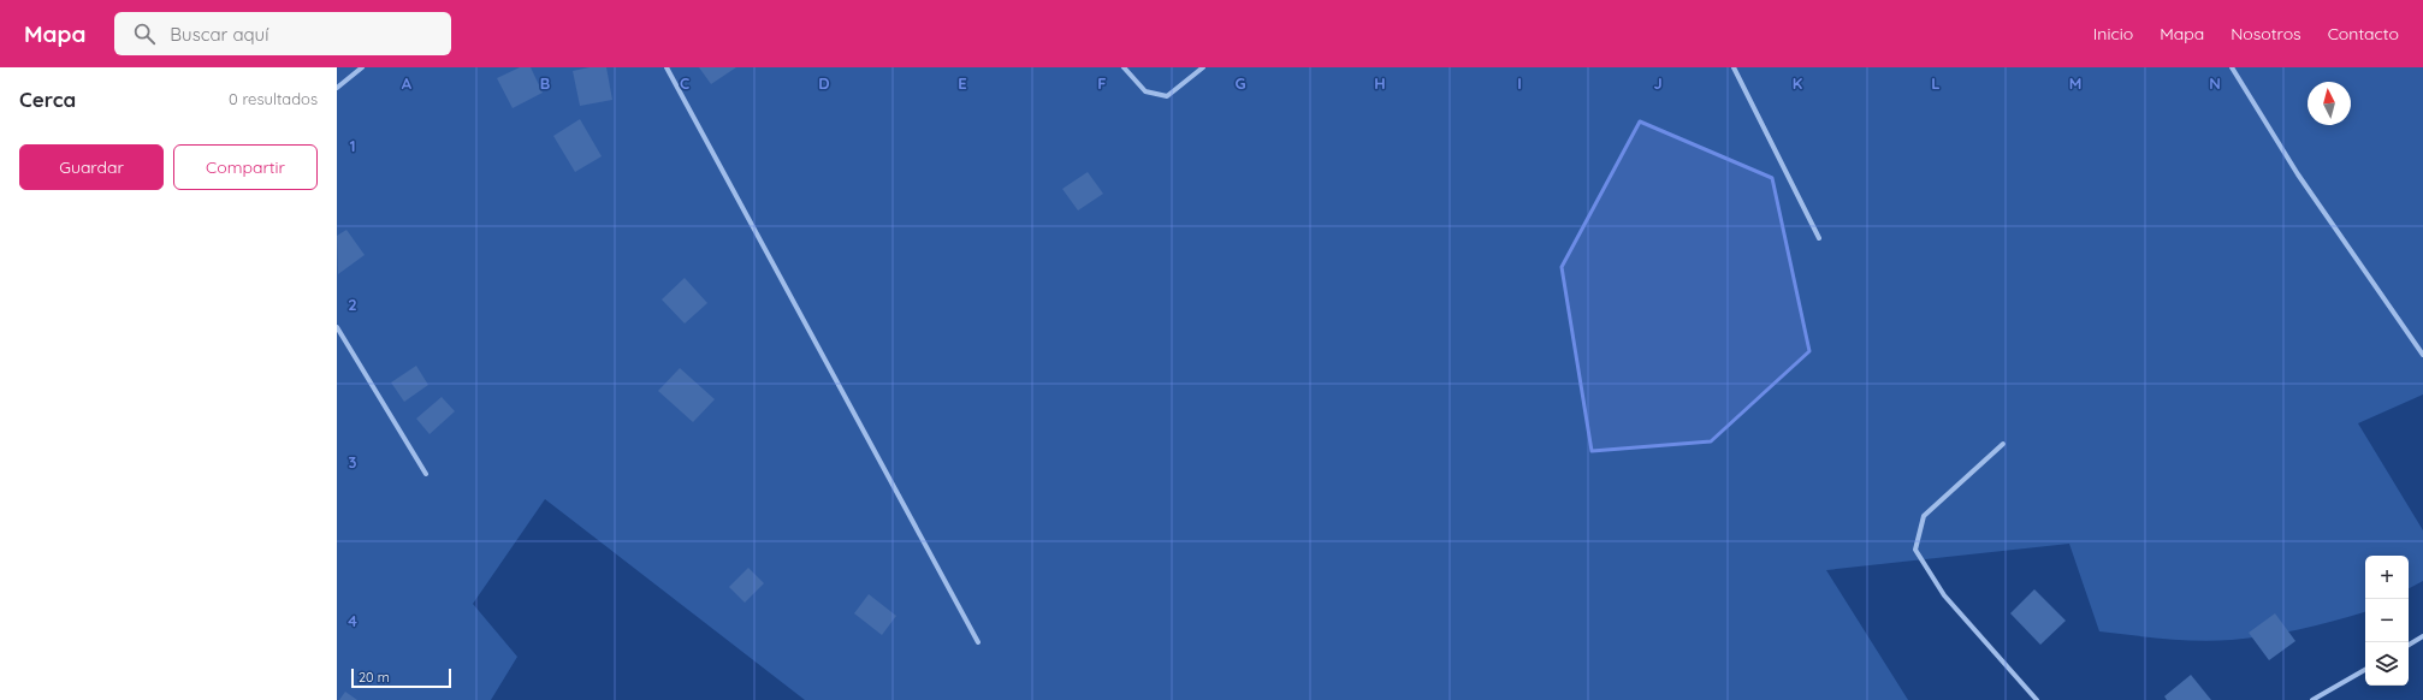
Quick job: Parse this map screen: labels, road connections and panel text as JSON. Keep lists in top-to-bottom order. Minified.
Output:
{"scale_bar":"20 m","north":"top","page":{"header":"Mapa","search":"Buscar aquí","nav":["Inicio","Mapa","Nosotros","Contacto"],"heading":["Cerca","0 resultados"],"buttons":["Guardar","Compartir"],"map_buttons":["+","−"],"scale":"20 m"},"grid":{"columns":["A","B","C","D","E","F","G","H","I","J","K","L","M","N"],"rows":["1","2","3","4"]}}
